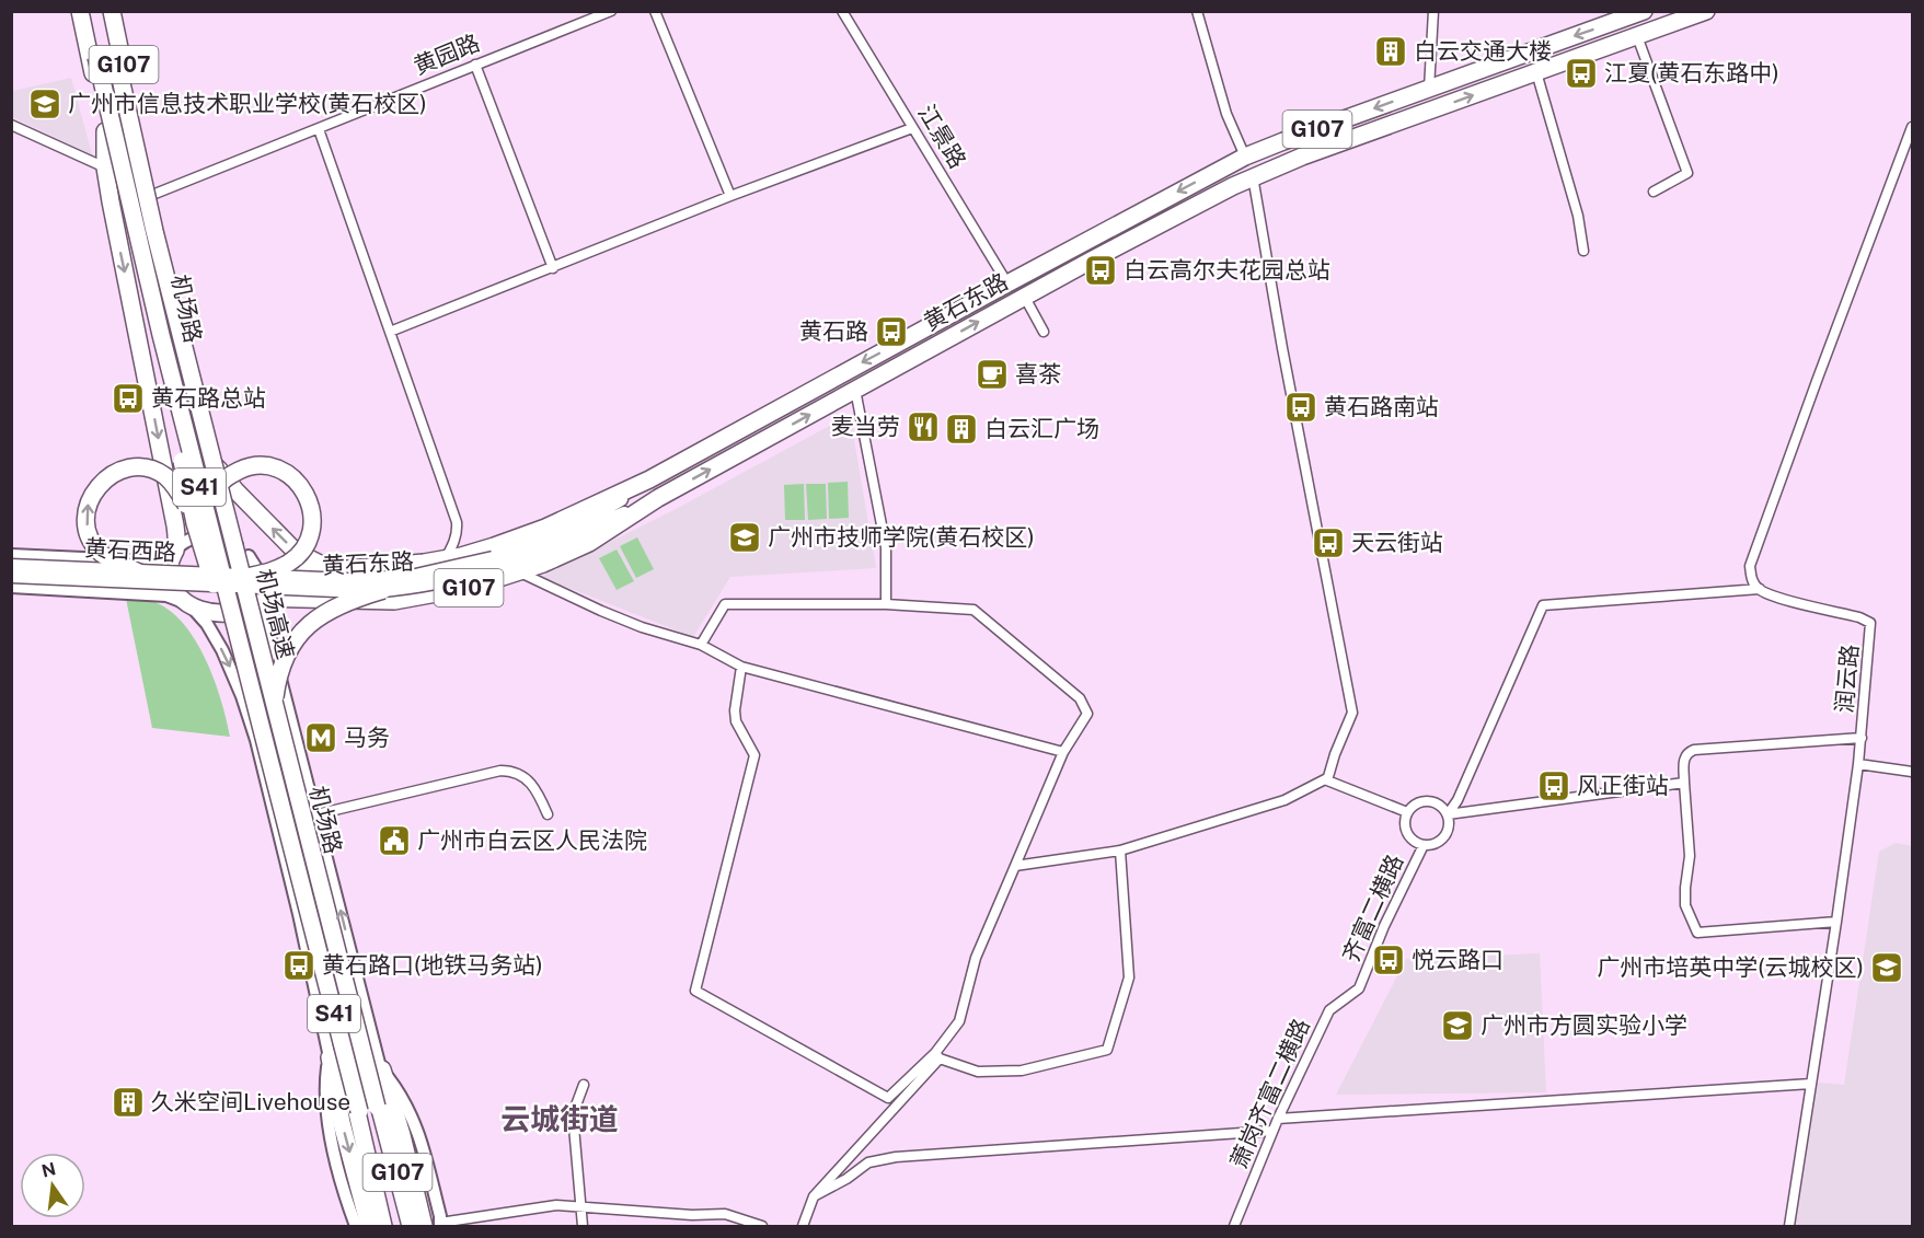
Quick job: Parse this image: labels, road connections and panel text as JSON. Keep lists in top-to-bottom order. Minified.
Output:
{"streets":{"highway":["G107","黄石东路","机场路","S41","机场高速"],"main road":["黄石西路"],"street":["黄园路","江景路","润云路","齐富二横路","萧岗齐富二横路"]},"crossings":[["黄园路","机场路"],["G107","黄石东路"],["G107","机场路"],["江景路","黄石东路"],["黄石东路","黄石西路"],["机场路","机场高速"],["齐富二横路","萧岗齐富二横路"]],"districts":["云城街道"],"places":{"building":["白云交通大楼","白云汇广场","久米空间Livehouse"],"bus stop":["江夏(黄石东路中)","白云高尔夫花园总站","黄石路","黄石路总站","黄石路南站","天云街站","风正街站","悦云路口","黄石路口(地铁马务站)"],"school or university":["广州市信息技术职业学校(黄石校区)","广州市技师学院(黄石校区)","广州市培英中学(云城校区)","广州市方圆实验小学"],"cafe":["喜茶"],"restaurant":["麦当劳"],"metro station":["马务"],"public building":["广州市白云区人民法院"]},"north":"top"}
